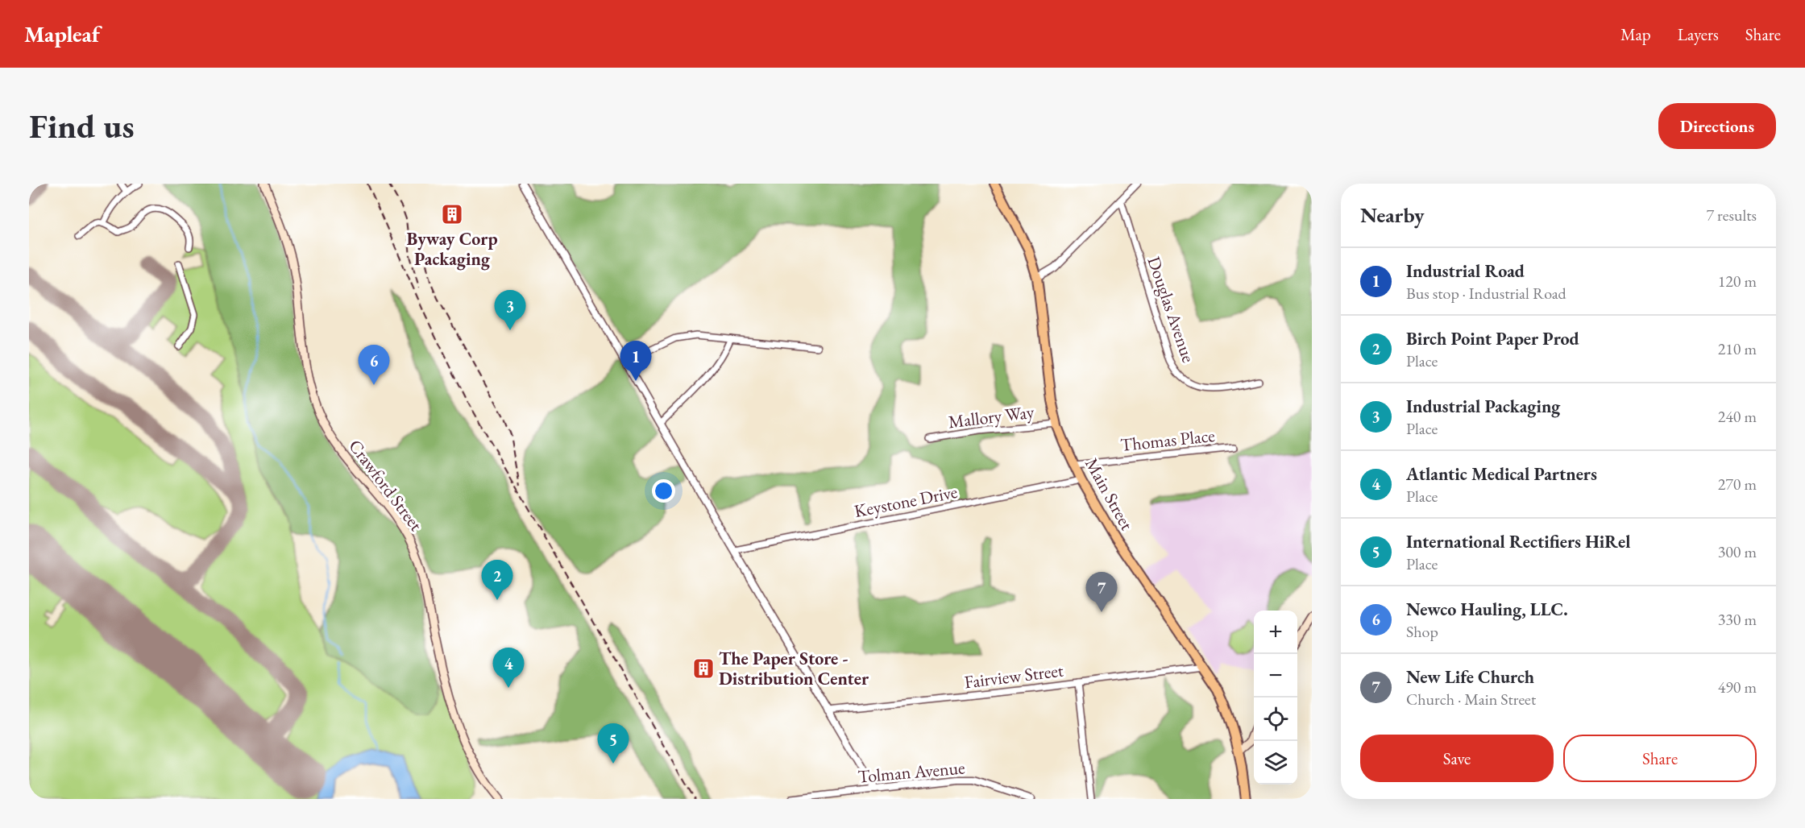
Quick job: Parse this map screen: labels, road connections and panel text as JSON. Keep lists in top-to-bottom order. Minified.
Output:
{"streets":{"main road":["Crawford Street","Main Street"],"street":["Douglas Avenue","Mallory Way","Thomas Place","Keystone Drive","Fairview Street","Tolman Avenue"]},"crossings":[["Mallory Way","Main Street"],["Thomas Place","Main Street"],["Main Street","Keystone Drive"],["Main Street","Fairview Street"]],"places":{"building":["Byway Corp Packaging","The Paper Store - Distribution Center"]},"page":{"header":"Mapleaf","nav":["Map","Layers","Share"],"buttons":["Directions",["Save","Share"]],"title":"Find us","heading":["Nearby","7 results"],"list":[{"mark":"1","name":"Industrial Road","note":"Bus stop · Industrial Road","value":"120 m"},{"mark":"2","name":"Birch Point Paper Prod","note":"Place","value":"210 m"},{"mark":"3","name":"Industrial Packaging","note":"Place","value":"240 m"},{"mark":"4","name":"Atlantic Medical Partners","note":"Place","value":"270 m"},{"mark":"5","name":"International Rectifiers HiRel","note":"Place","value":"300 m"},{"mark":"6","name":"Newco Hauling, LLC.","note":"Shop","value":"330 m"},{"mark":"7","name":"New Life Church","note":"Church · Main Street","value":"490 m"}],"pins":["3","1","6","2","7","4","5"],"map_buttons":["+","−"]}}
